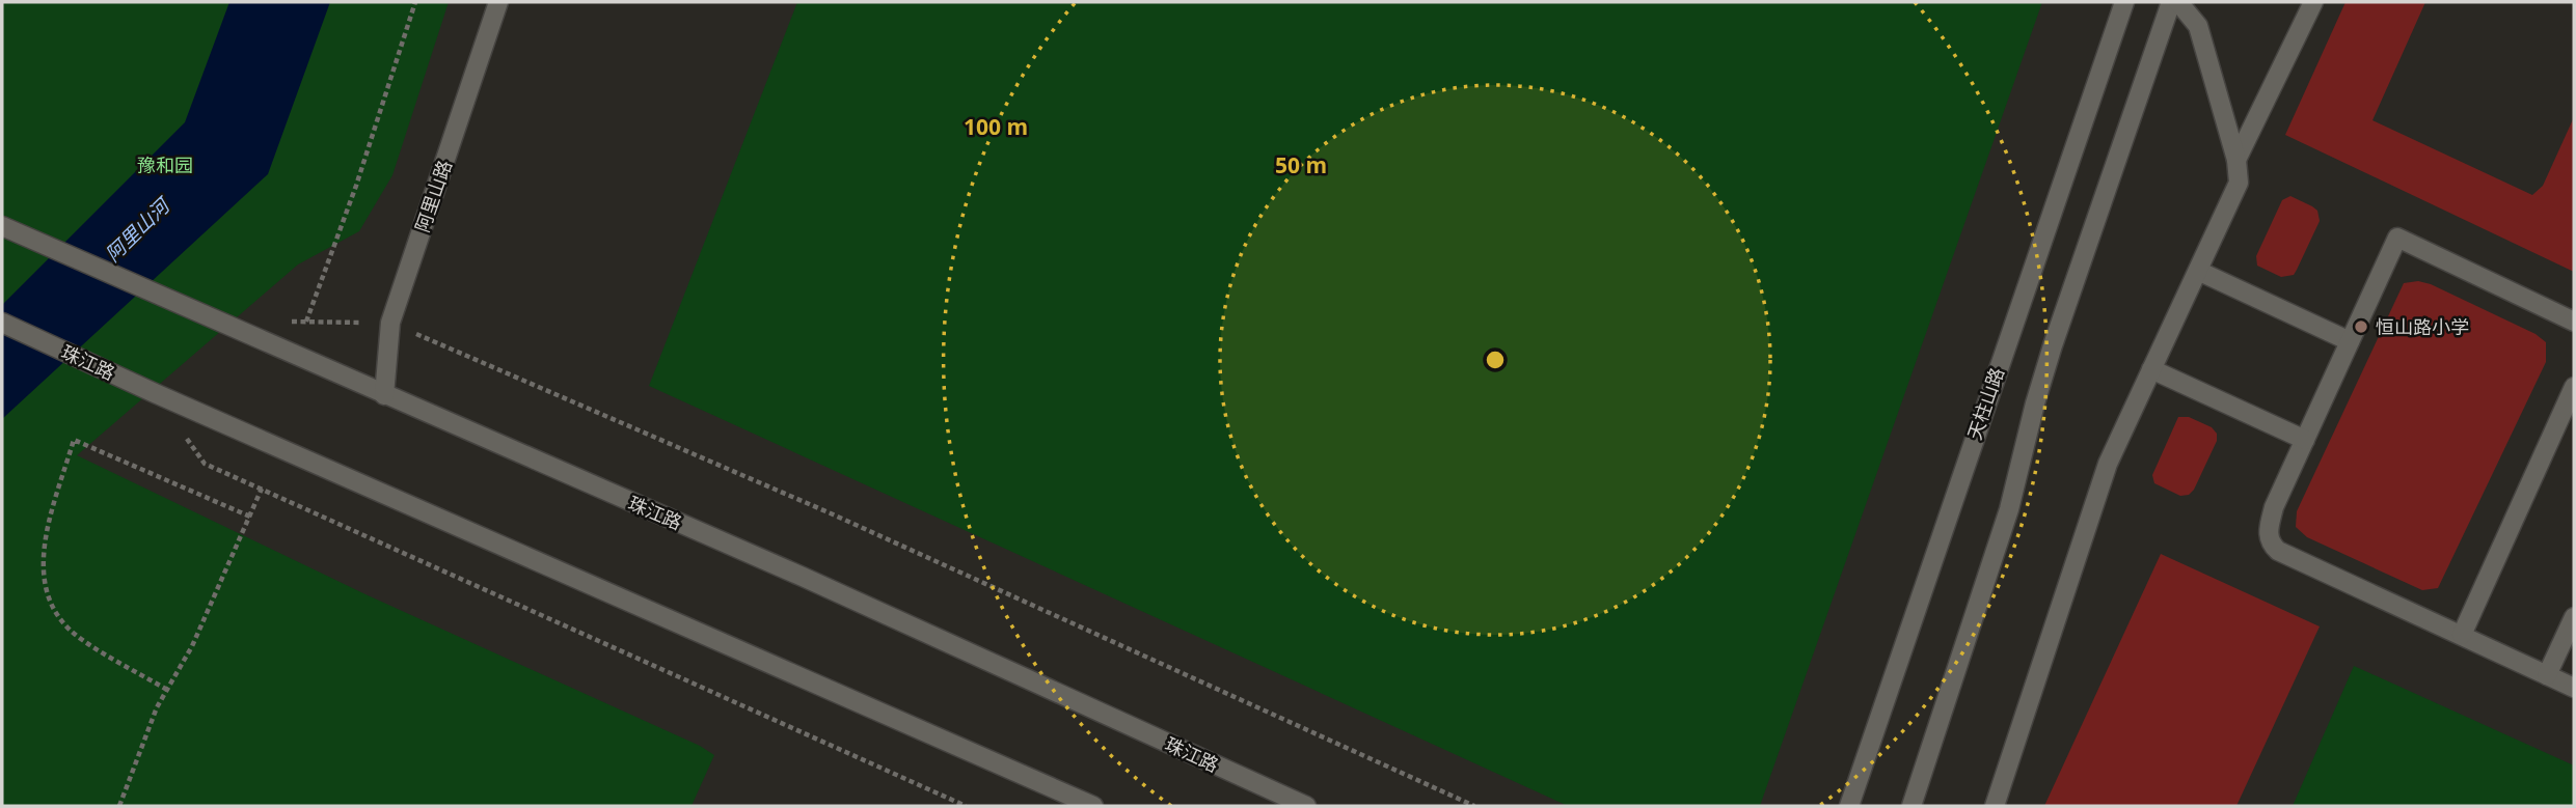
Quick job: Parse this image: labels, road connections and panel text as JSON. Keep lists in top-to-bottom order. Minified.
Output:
{"streets":{"street":["阿里山路","珠江路","天柱山路"]},"crossings":[["阿里山路","珠江路"]],"water":["阿里山河"],"parks":["豫和园"],"places":["恒山路小学"],"rings":["100 m","50 m"]}
